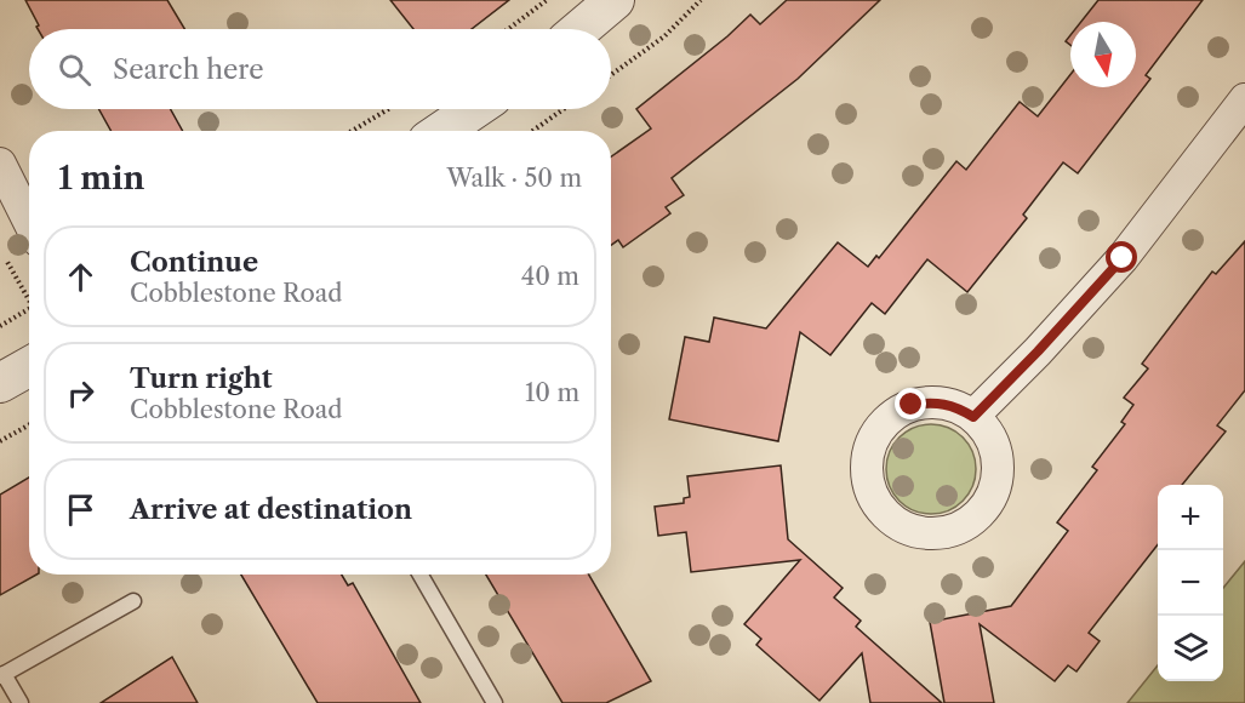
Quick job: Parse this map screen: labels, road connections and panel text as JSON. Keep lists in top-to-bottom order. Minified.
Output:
{"north":"bottom","page":{"search":"Search here","heading":["1 min","Walk · 50 m"],"list":[["Continue","Cobblestone Road","40 m"],["Turn right","Cobblestone Road","10 m"],"Arrive at destination"],"map_buttons":["+","−"]}}
